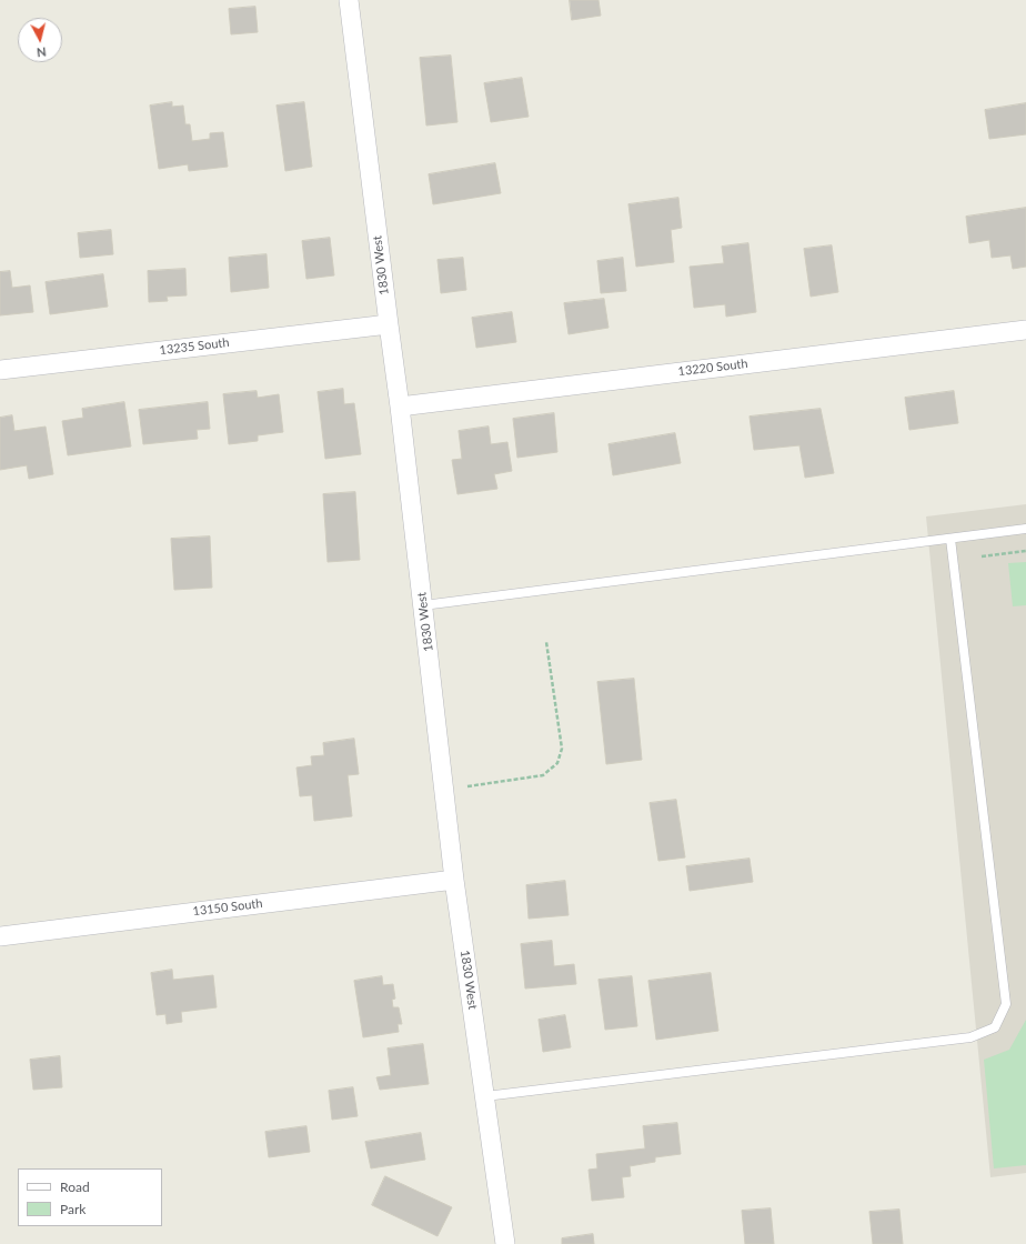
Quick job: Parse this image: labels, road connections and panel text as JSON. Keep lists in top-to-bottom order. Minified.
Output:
{"streets":{"street":["1830 West","13235 South","13220 South","13150 South"]},"crossings":[["1830 West","13235 South"],["1830 West","13220 South"],["1830 West","13150 South"]],"legend":["Road","Park"],"north":"bottom"}
